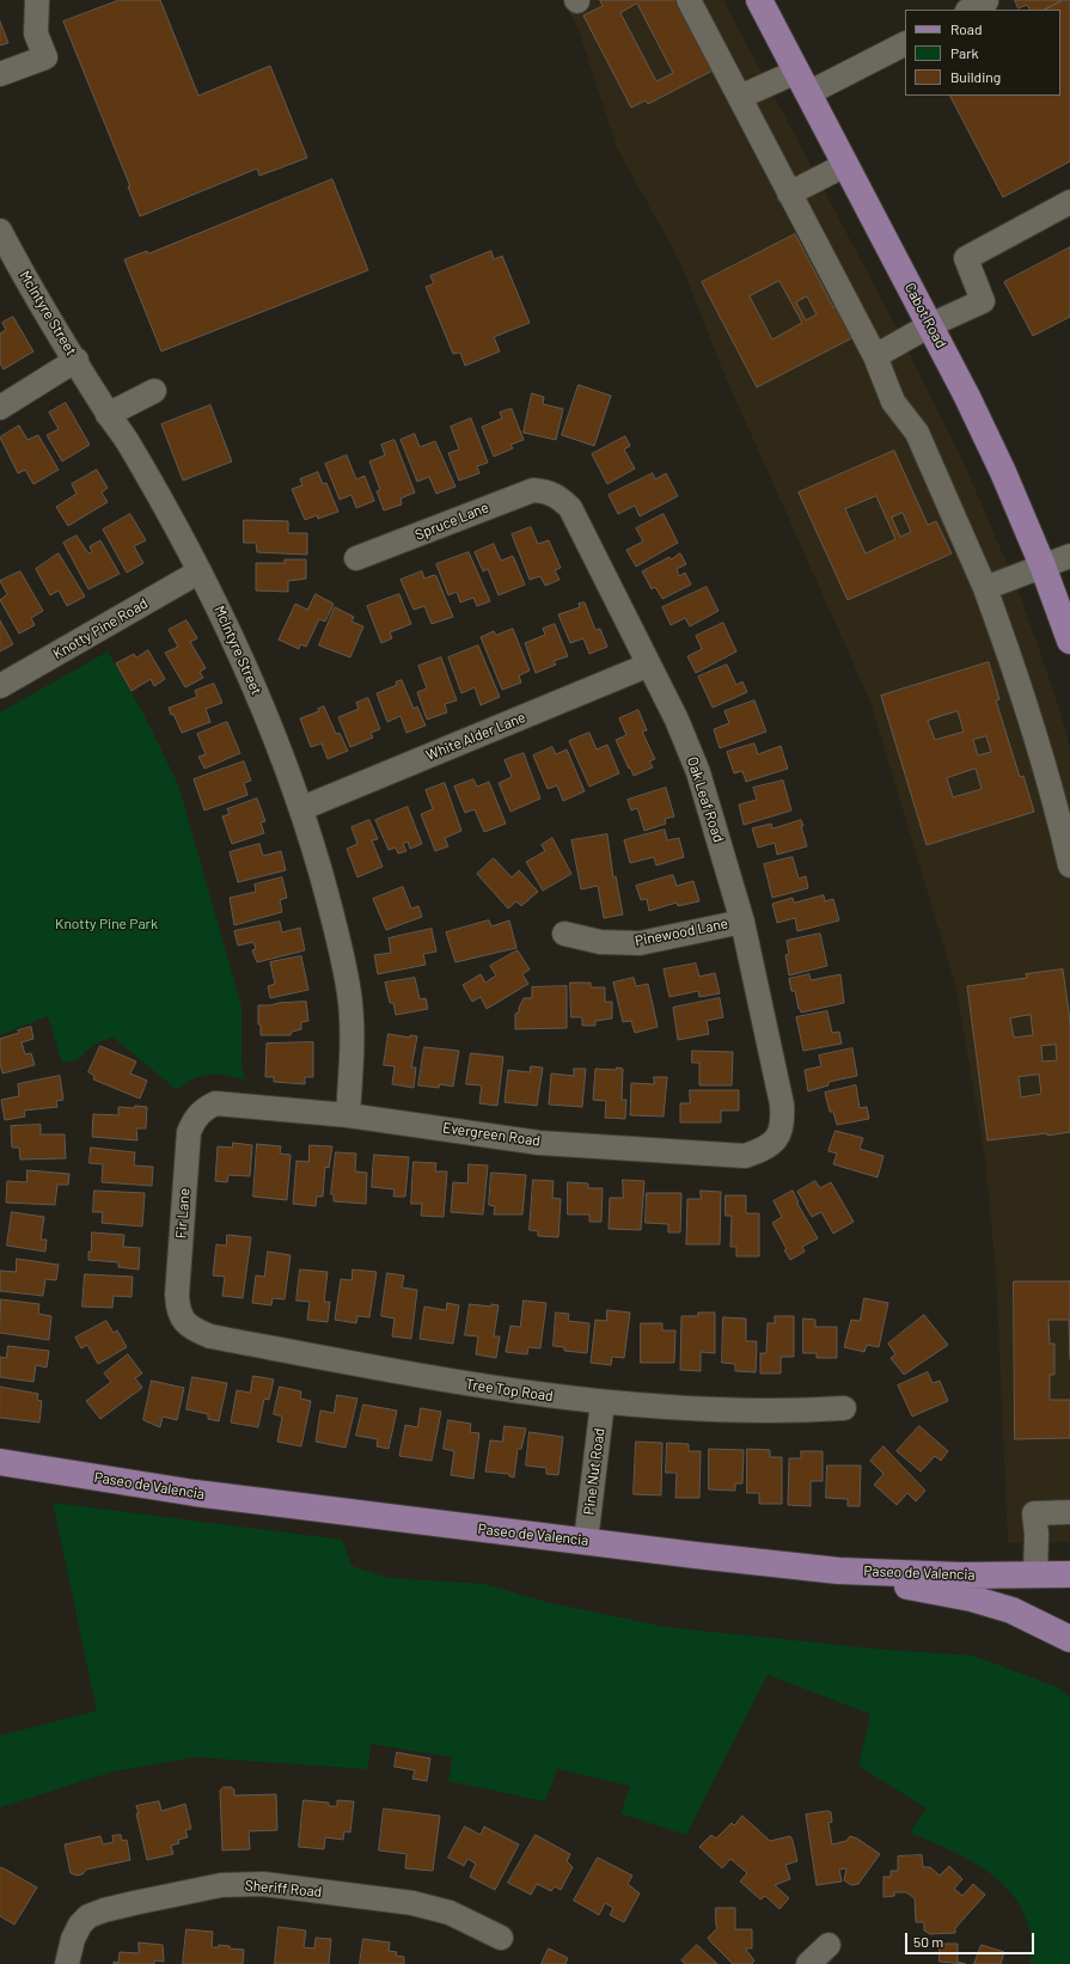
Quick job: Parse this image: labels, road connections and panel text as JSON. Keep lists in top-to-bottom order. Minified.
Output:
{"streets":{"main road":["Cabot Road","Paseo de Valencia"],"street":["McIntyre Street","Spruce Lane","Knotty Pine Road","White Alder Lane","Oak Leaf Road","Pinewood Lane","Evergreen Road","Fir Lane","Tree Top Road","Pine Nut Road","Sheriff Road"]},"crossings":[["McIntyre Street","Knotty Pine Road"],["McIntyre Street","White Alder Lane"],["McIntyre Street","Evergreen Road"],["Spruce Lane","Oak Leaf Road"],["White Alder Lane","Oak Leaf Road"],["Oak Leaf Road","Pinewood Lane"],["Oak Leaf Road","Evergreen Road"],["Evergreen Road","Fir Lane"],["Fir Lane","Tree Top Road"],["Tree Top Road","Pine Nut Road"],["Pine Nut Road","Paseo de Valencia"]],"parks":["Knotty Pine Park"],"legend":["Road","Park","Building"],"scale_bar":"50 m"}
